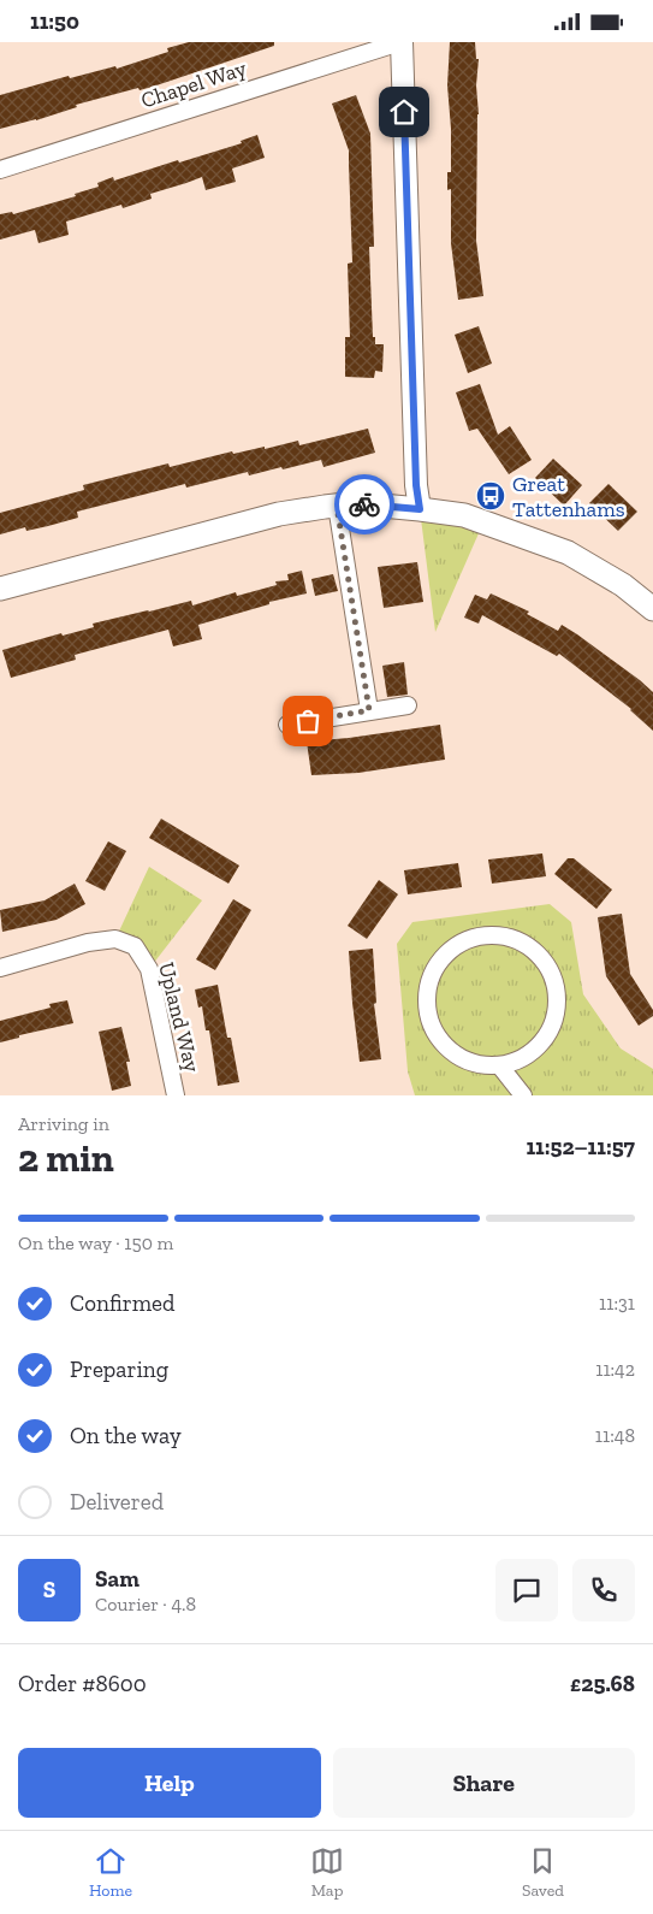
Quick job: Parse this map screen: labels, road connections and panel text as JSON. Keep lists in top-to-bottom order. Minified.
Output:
{"streets":{"street":["Chapel Way","Upland Way"]},"places":{"bus stop":["Great Tattenhams"]},"page":{"status":"11:50","heading":["2 min","Arriving in","11:52–11:57"],"panel":["Sam","Courier · 4.8","Order #8600","£25.68"],"bar":"On the way · 150 m","list":[["Confirmed","11:31"],["Preparing","11:42"],["On the way","11:48"],"Delivered"],"round":"S","buttons":["Help","Share"],"tabs":["Home","Map","Saved"]}}
